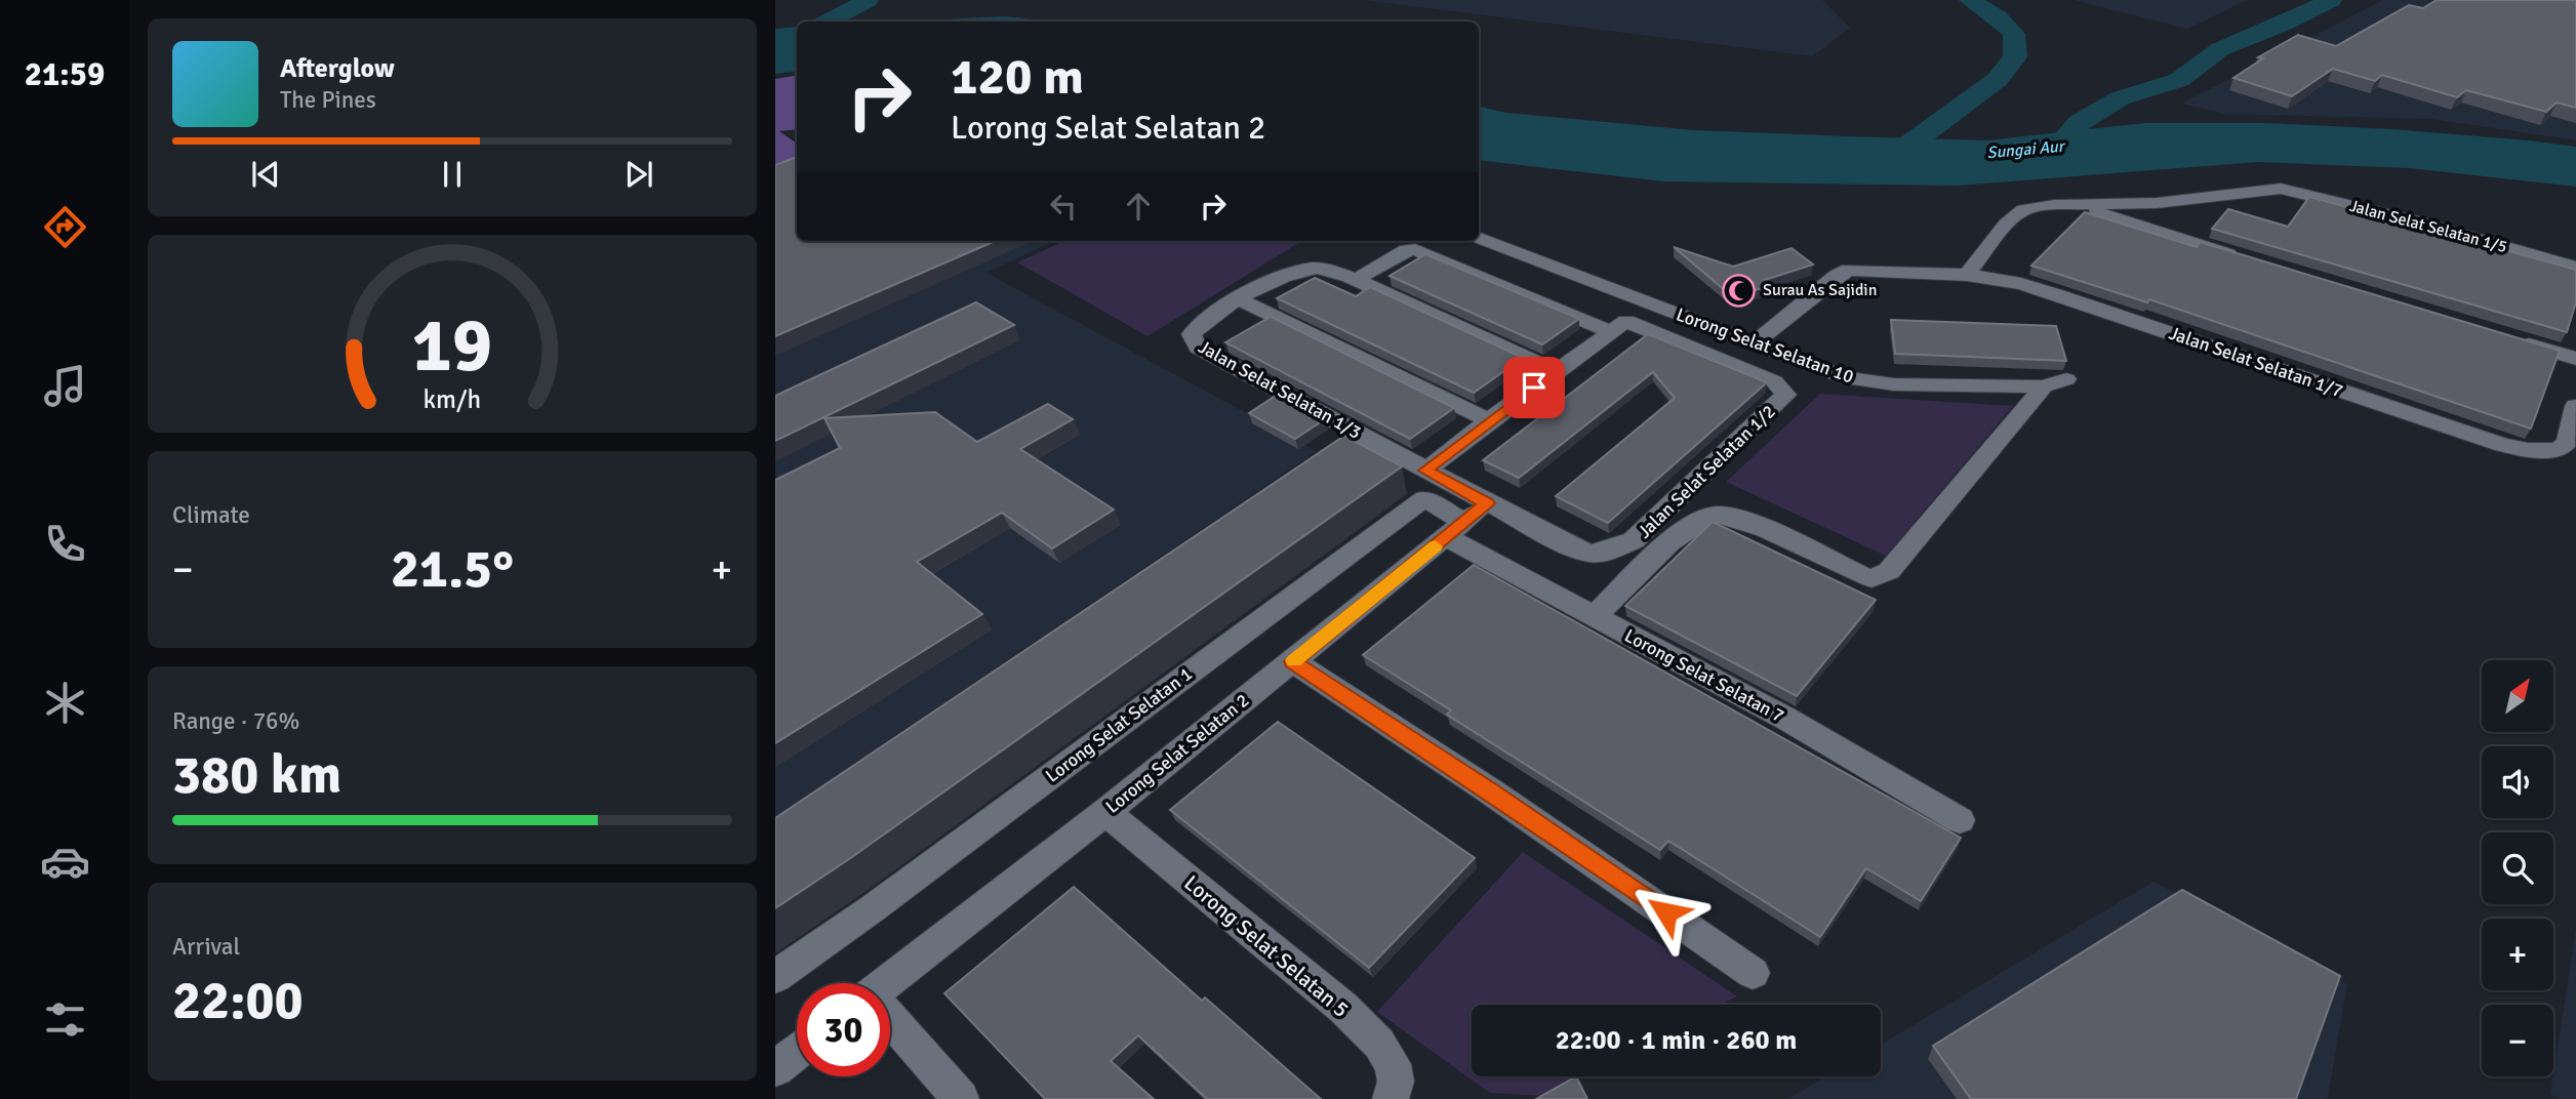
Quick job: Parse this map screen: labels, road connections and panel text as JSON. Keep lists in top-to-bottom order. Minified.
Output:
{"streets":{"street":["Jalan Selat Selatan 1/5","Lorong Selat Selatan 10","Jalan Selat Selatan 1/7","Jalan Selat Selatan 1/3","Jalan Selat Selatan 1/2","Lorong Selat Selatan 7","Lorong Selat Selatan 1","Lorong Selat Selatan 2","Lorong Selat Selatan 5"]},"crossings":[["Lorong Selat Selatan 10","Jalan Selat Selatan 1/7"],["Lorong Selat Selatan 10","Lorong Selat Selatan 7"],["Jalan Selat Selatan 1/3","Jalan Selat Selatan 1/2"],["Jalan Selat Selatan 1/2","Lorong Selat Selatan 7"],["Jalan Selat Selatan 1/2","Lorong Selat Selatan 1"],["Jalan Selat Selatan 1/2","Lorong Selat Selatan 2"],["Lorong Selat Selatan 7","Lorong Selat Selatan 1"],["Lorong Selat Selatan 7","Lorong Selat Selatan 2"],["Lorong Selat Selatan 1","Lorong Selat Selatan 2"],["Lorong Selat Selatan 2","Lorong Selat Selatan 5"]],"water":["Sungai Aur"],"places":{"mosque":["Surau As Sajidin"]},"north":"top right","page":{"tabs":"21:59","turn":["120 m","Lorong Selat Selatan 2"],"song":["Afterglow","The Pines"],"tile":["Climate",["Range · 76%","380 km"],["Arrival","22:00"]],"heat":["−","21.5°","+"],"map_buttons":["+","−"],"limit":"30","trip":"22:00 · 1 min · 260 m","gauge":["19","km/h"]}}
